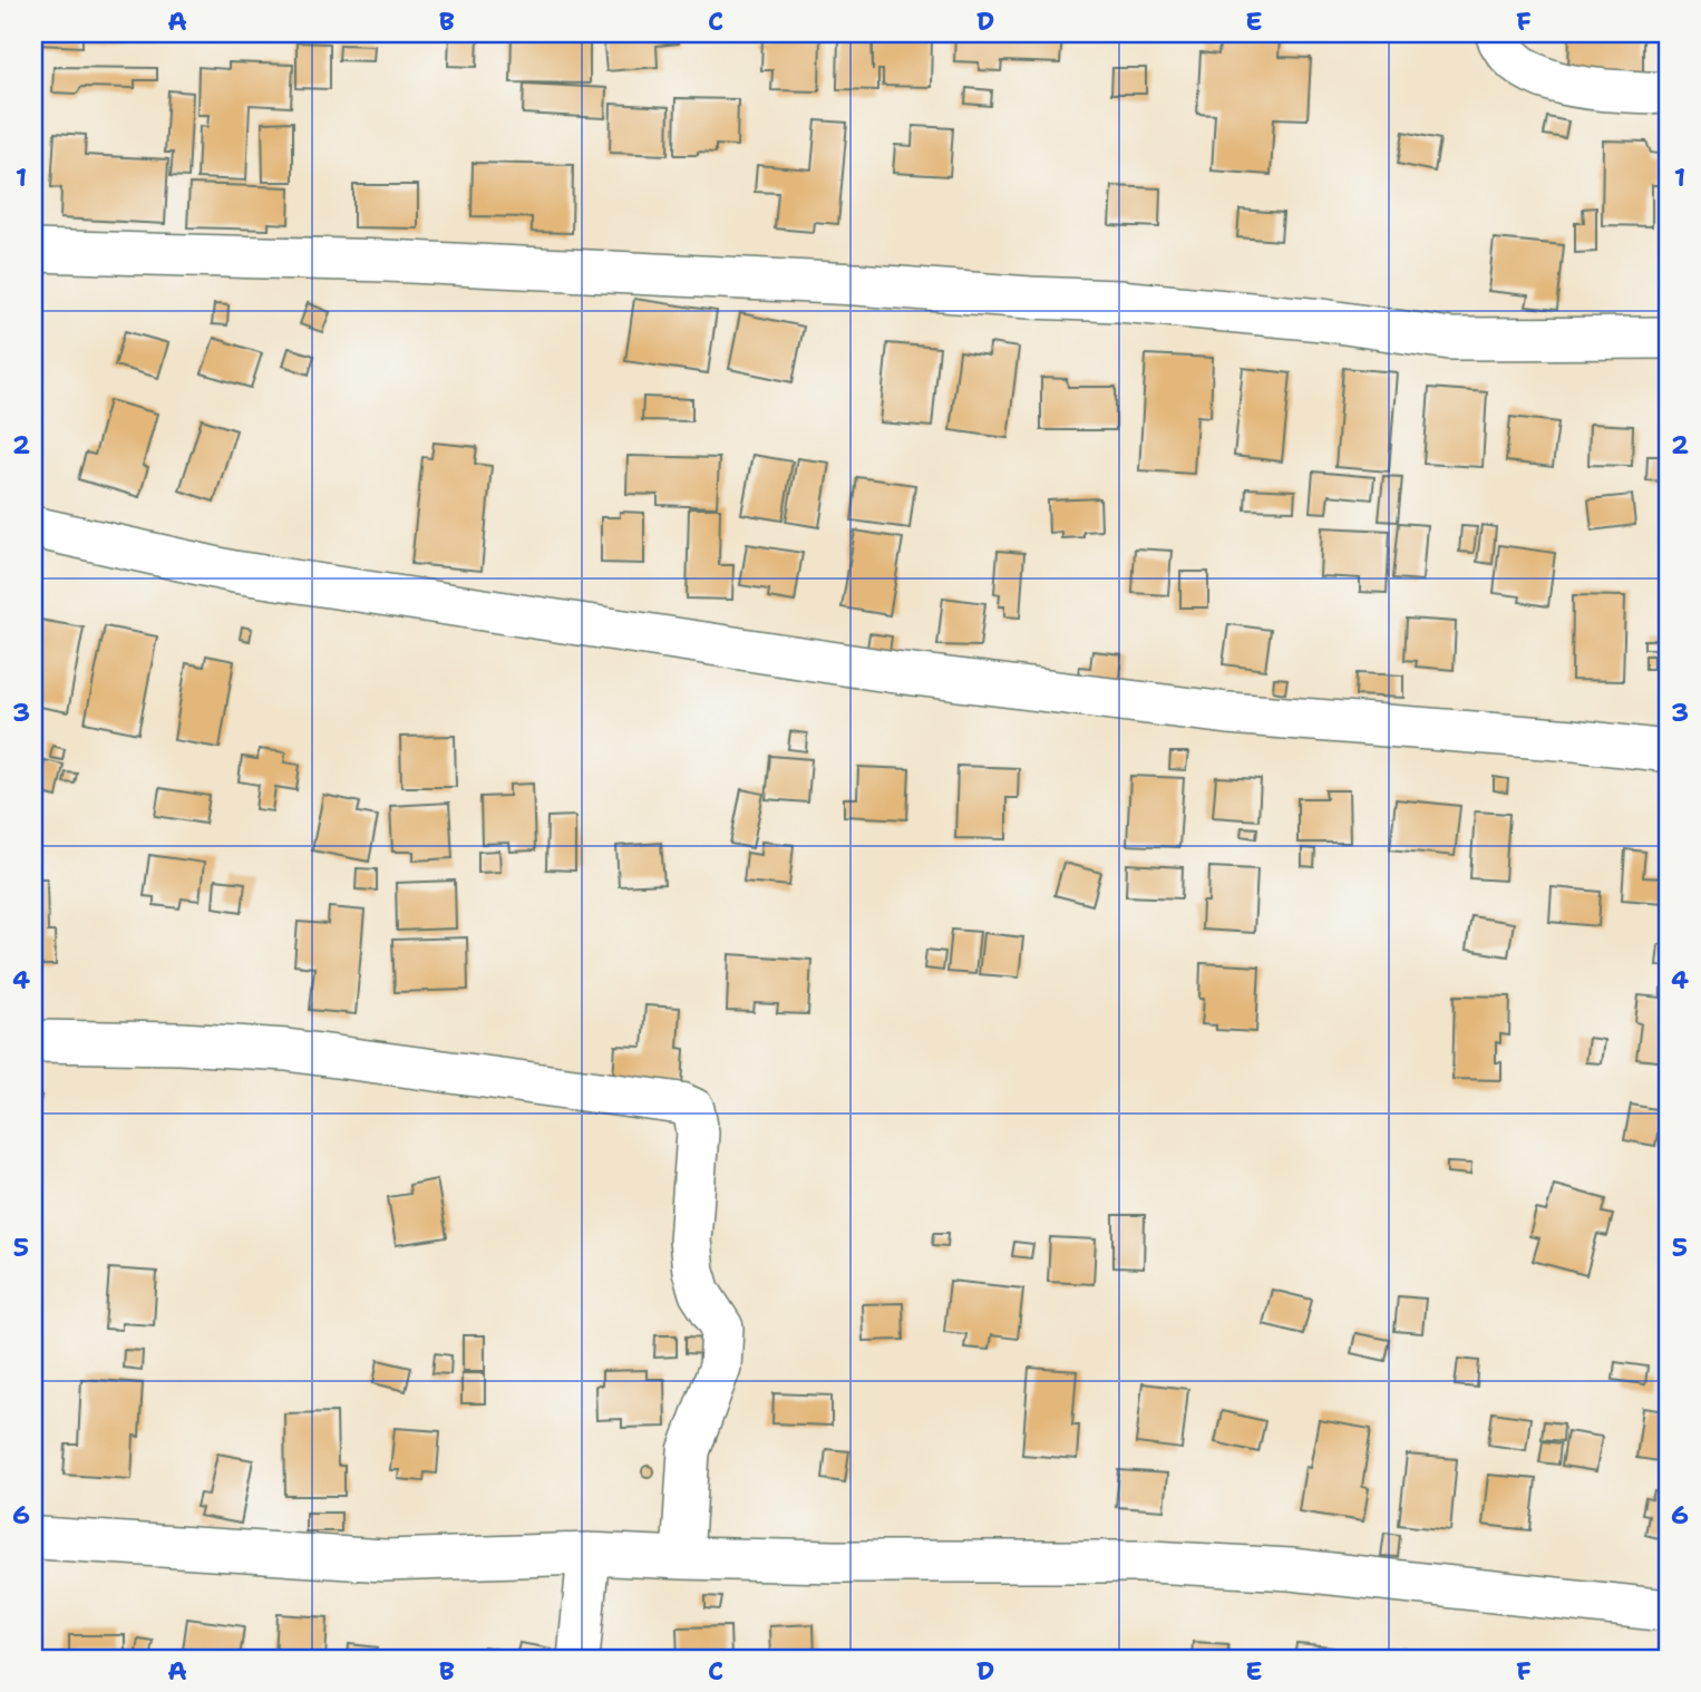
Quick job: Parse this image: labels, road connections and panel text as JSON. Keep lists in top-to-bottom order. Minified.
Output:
{"grid":{"columns":["A","B","C","D","E","F"],"rows":["1","2","3","4","5","6"]}}
